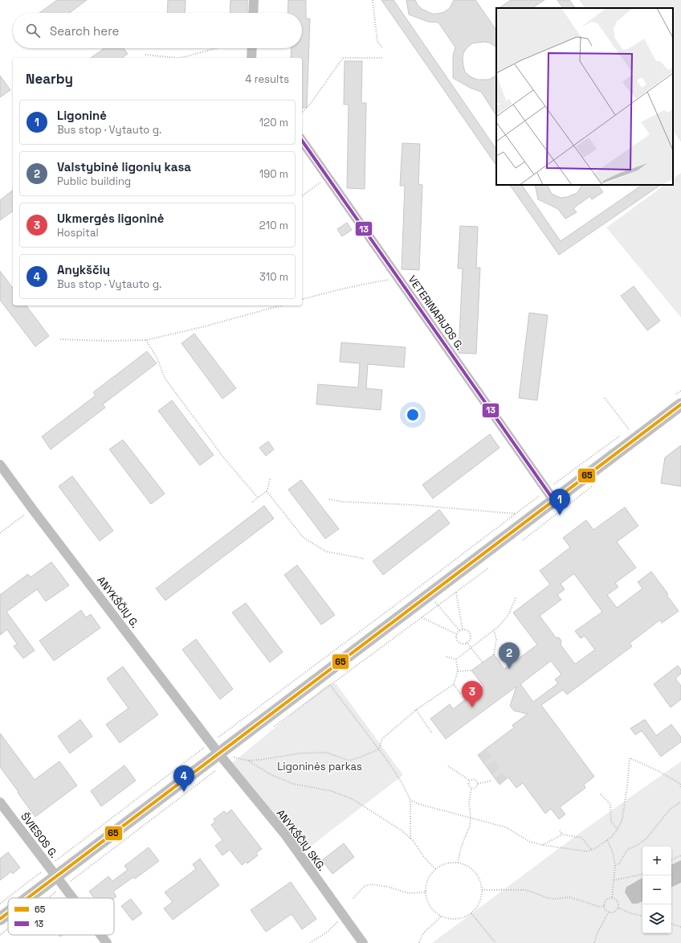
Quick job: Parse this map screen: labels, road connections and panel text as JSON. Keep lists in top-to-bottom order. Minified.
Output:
{"streets":{"street":["VETERINARIJOS G.","ANYKŠČIŲ G.","ŠVIESOS G.","ANYKŠČIŲ SKG."]},"crossings":[["ANYKŠČIŲ G.","ANYKŠČIŲ SKG."]],"parks":["Ligoninės parkas"],"lines":["transit line 13","transit line 65"],"legend":["65","13"],"page":{"search":"Search here","heading":["Nearby","4 results"],"list":[{"mark":"1","name":"Ligoninė","note":"Bus stop · Vytauto g.","value":"120 m"},{"mark":"2","name":"Valstybinė ligonių kasa","note":"Public building","value":"190 m"},{"mark":"3","name":"Ukmergės ligoninė","note":"Hospital","value":"210 m"},{"mark":"4","name":"Anykščių","note":"Bus stop · Vytauto g.","value":"310 m"}],"pins":["1","2","3","4"],"map_buttons":["+","−"]}}
